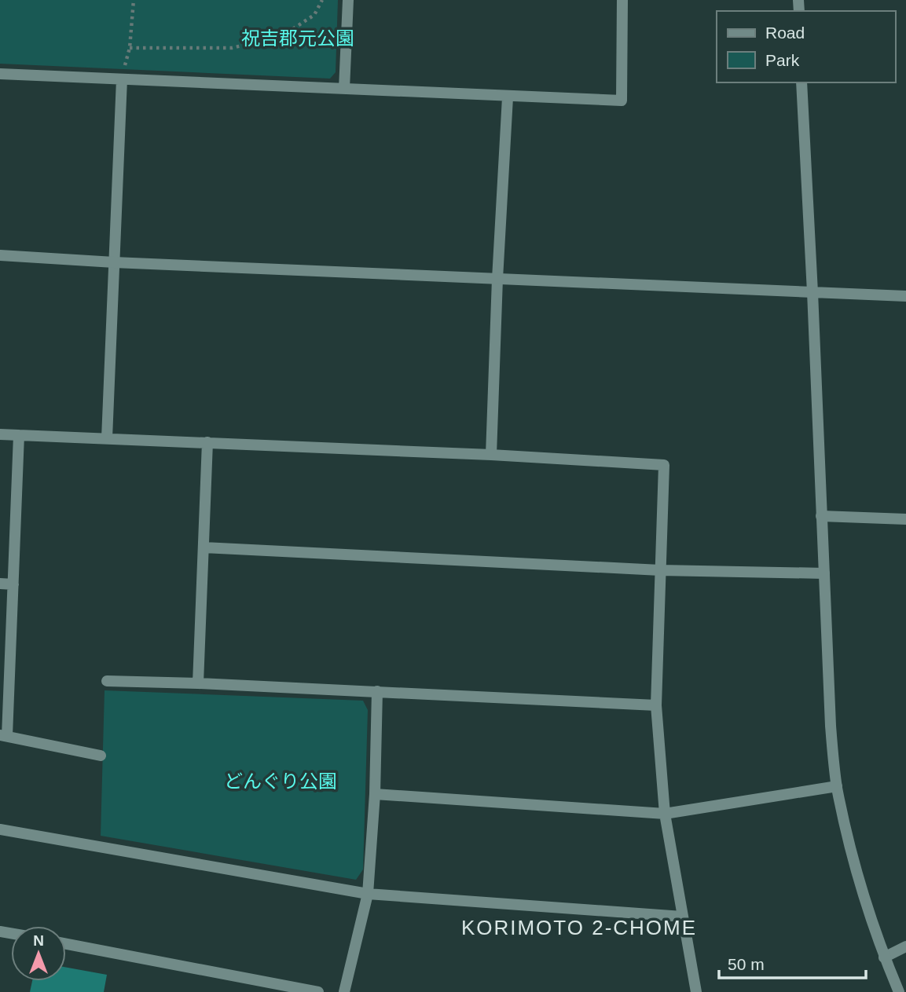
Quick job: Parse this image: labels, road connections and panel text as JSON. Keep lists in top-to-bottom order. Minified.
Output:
{"districts":["KORIMOTO 2-CHOME"],"parks":["祝吉郡元公園","どんぐり公園"],"legend":["Road","Park"],"scale_bar":"50 m","north":"top"}
